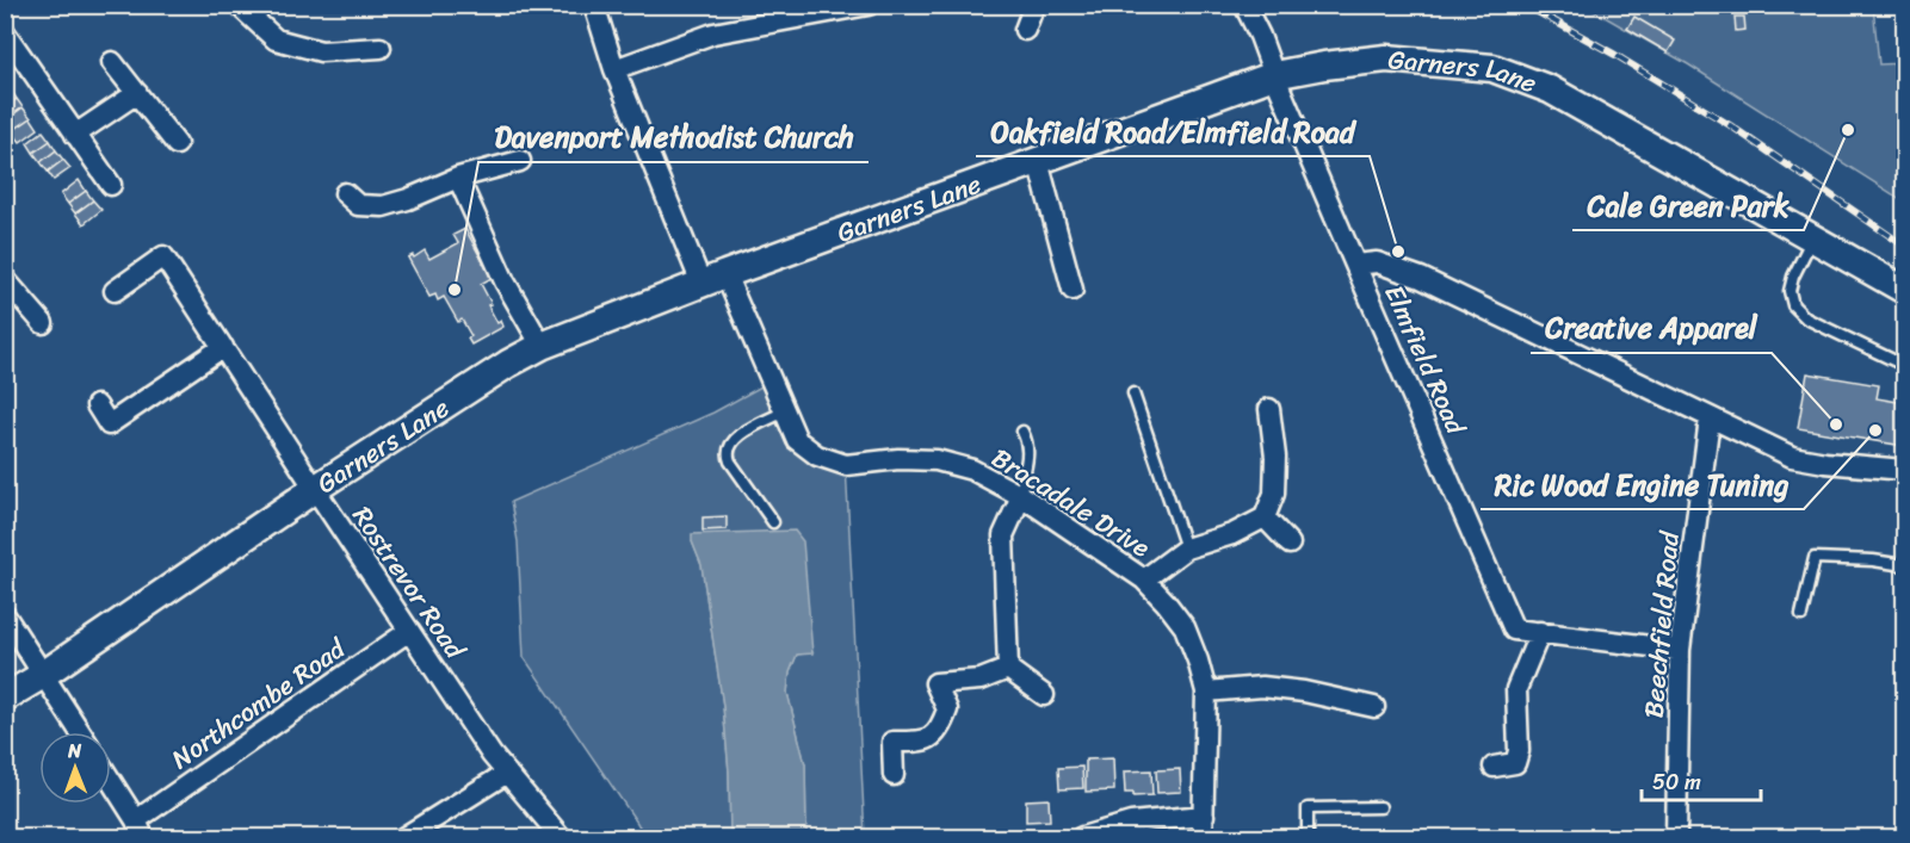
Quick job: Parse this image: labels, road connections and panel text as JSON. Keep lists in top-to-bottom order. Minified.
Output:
{"streets":{"street":["Garners Lane","Elmfield Road","Bracadale Drive","Rostrevor Road","Beechfield Road","Northcombe Road"]},"crossings":[["Garners Lane","Elmfield Road"],["Garners Lane","Bracadale Drive"],["Garners Lane","Rostrevor Road"],["Elmfield Road","Beechfield Road"],["Rostrevor Road","Northcombe Road"]],"places":["Cale Green Park","Oakfield Road/Elmfield Road","Davenport Methodist Church","Creative Apparel","Ric Wood Engine Tuning"],"scale_bar":"50 m","north":"top"}
